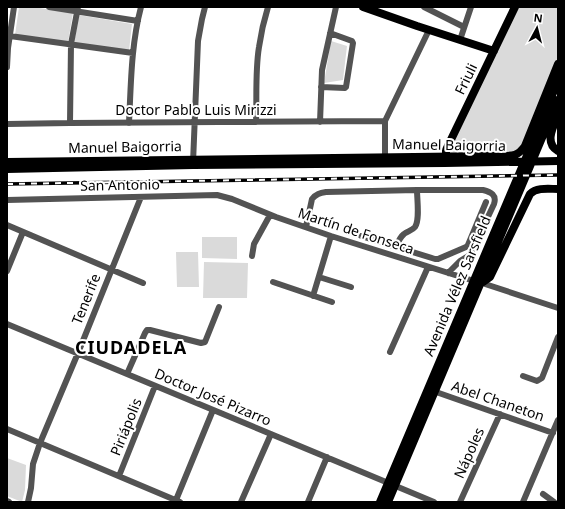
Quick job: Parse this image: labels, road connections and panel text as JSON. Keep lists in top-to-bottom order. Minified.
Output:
{"streets":{"main road":["Friuli","Manuel Baigorria","Avenida Vélez Sarsfield"],"street":["Doctor Pablo Luis Mirizzi","San Antonio","Martín de Fonseca","Tenerife","Doctor José Pizarro","Abel Chaneton","Piriápolis","Nápoles"]},"crossings":[["Friuli","Manuel Baigorria"],["San Antonio","Martín de Fonseca"],["San Antonio","Tenerife"],["Martín de Fonseca","Avenida Vélez Sarsfield"],["Avenida Vélez Sarsfield","Doctor José Pizarro"],["Avenida Vélez Sarsfield","Abel Chaneton"],["Tenerife","Doctor José Pizarro"],["Doctor José Pizarro","Piriápolis"],["Abel Chaneton","Nápoles"]],"districts":["CIUDADELA"],"north":"top"}
